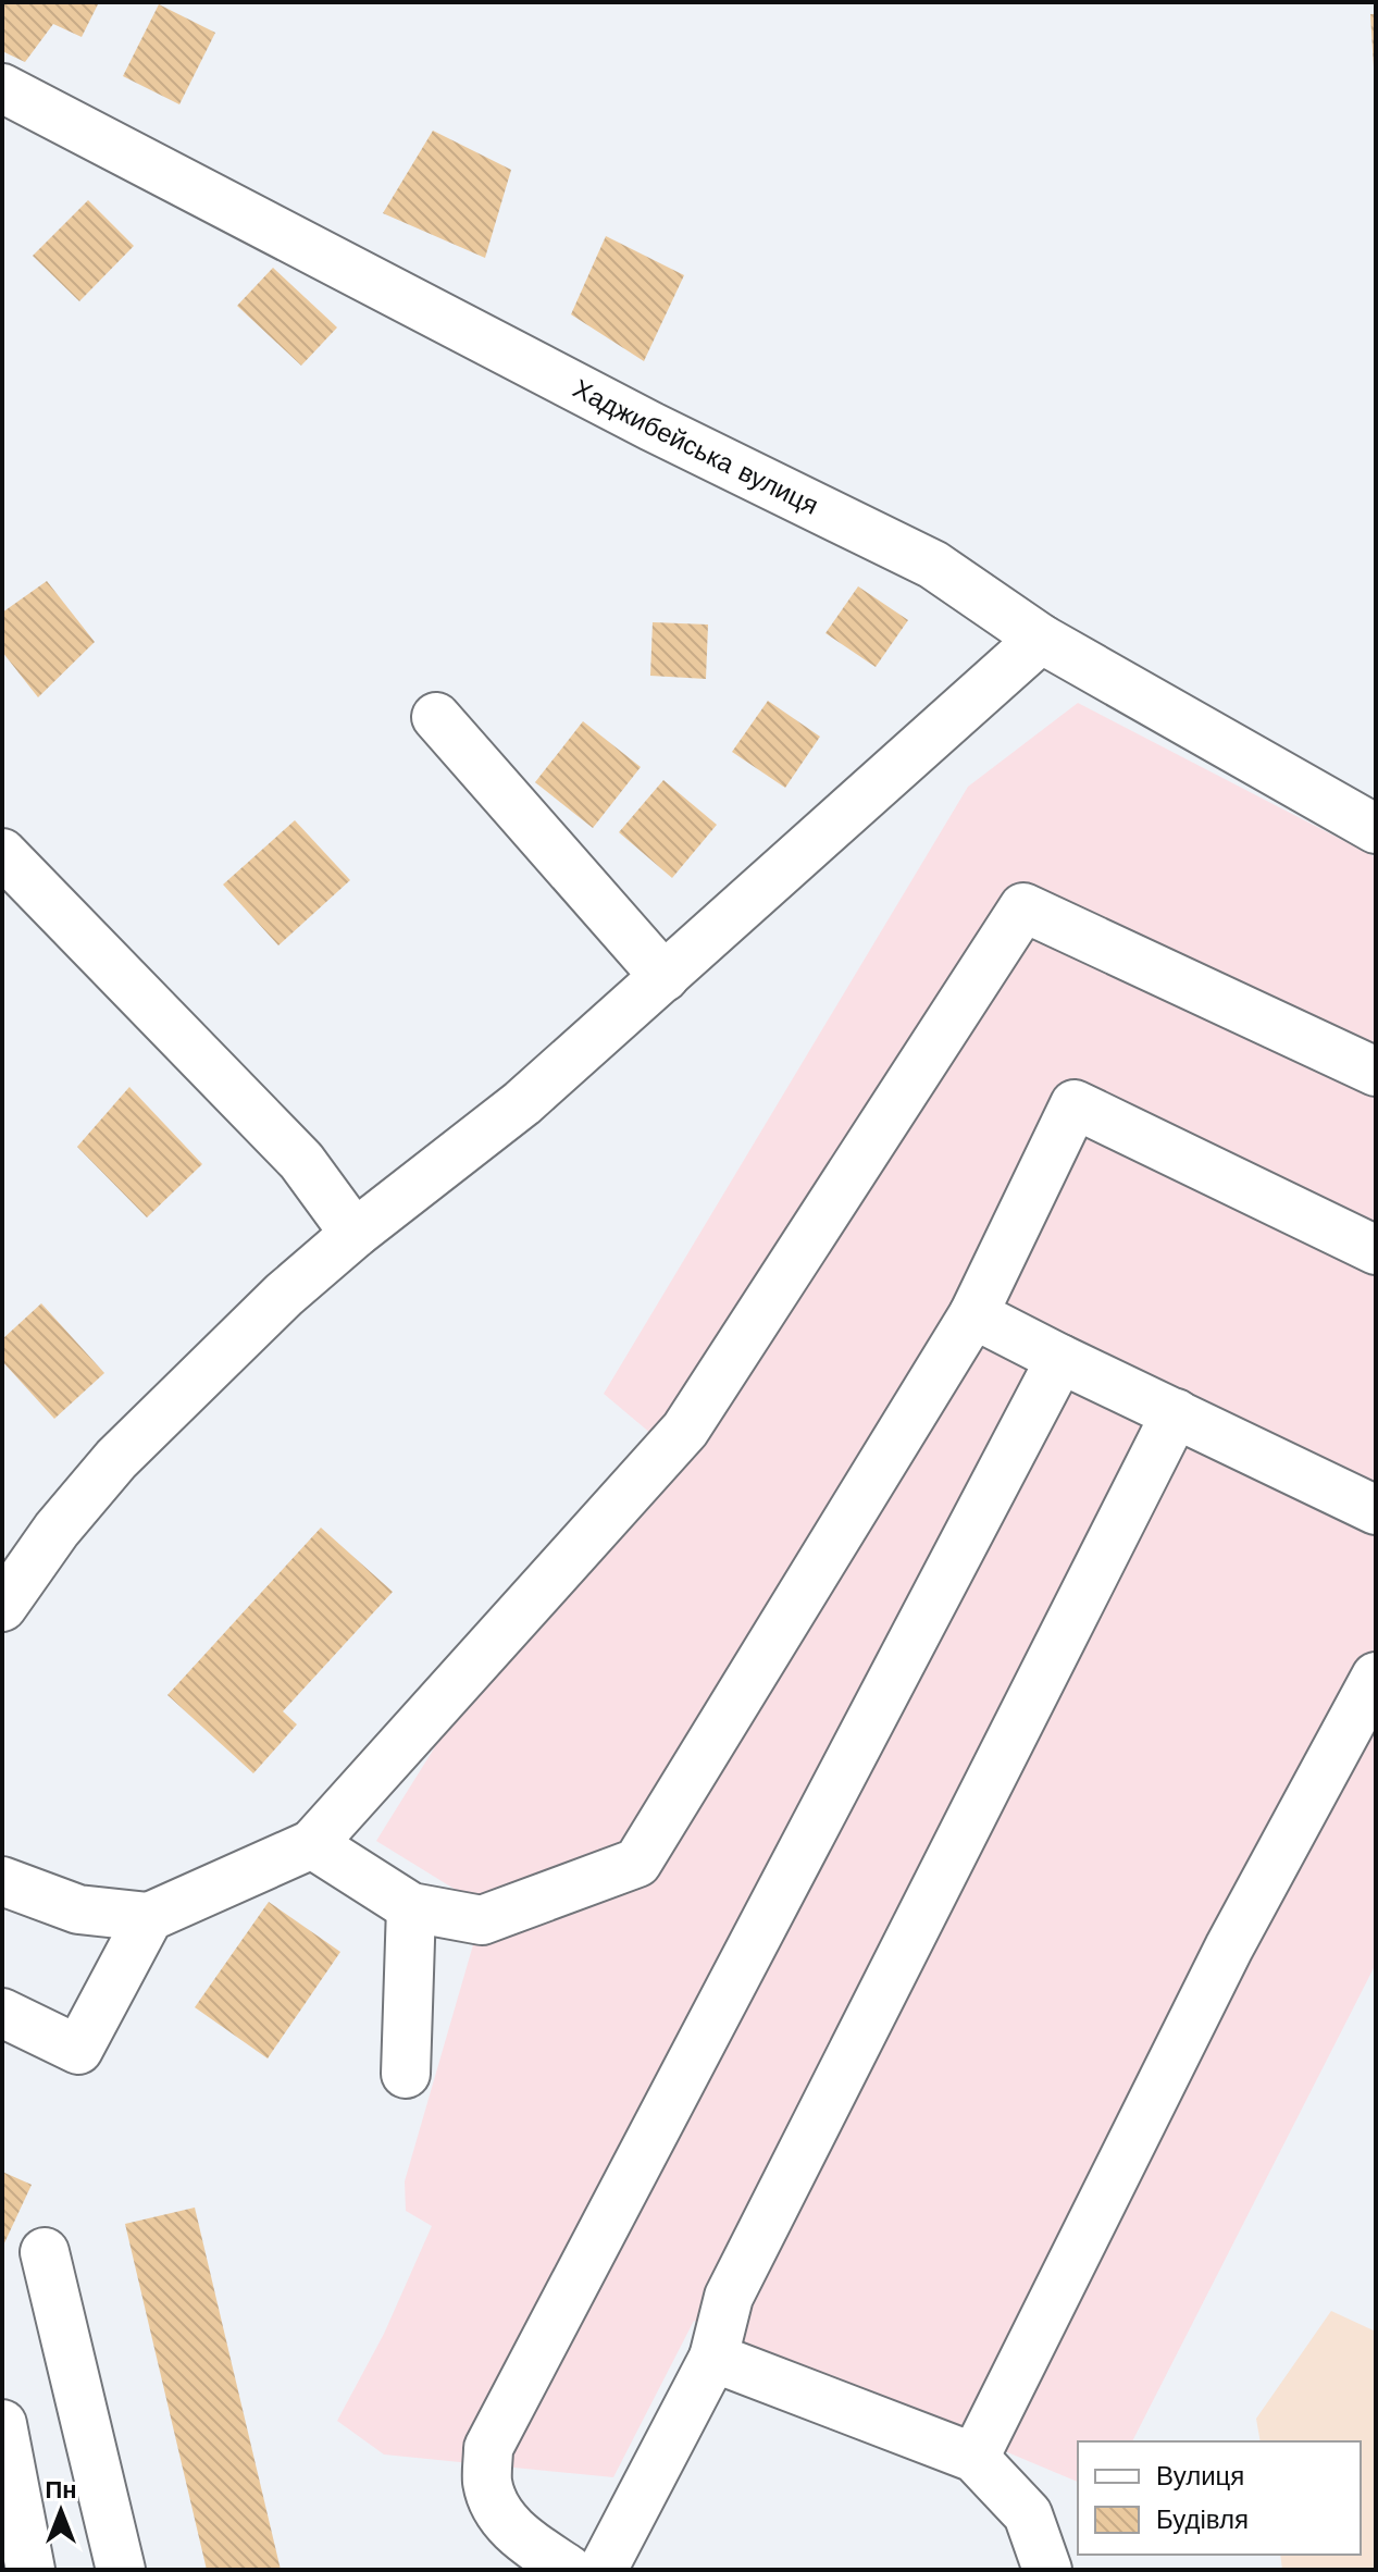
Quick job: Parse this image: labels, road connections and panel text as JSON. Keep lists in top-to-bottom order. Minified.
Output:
{"streets":{"street":["Хаджибейська вулиця"]},"legend":["Вулиця","Будівля"],"north":"top"}
